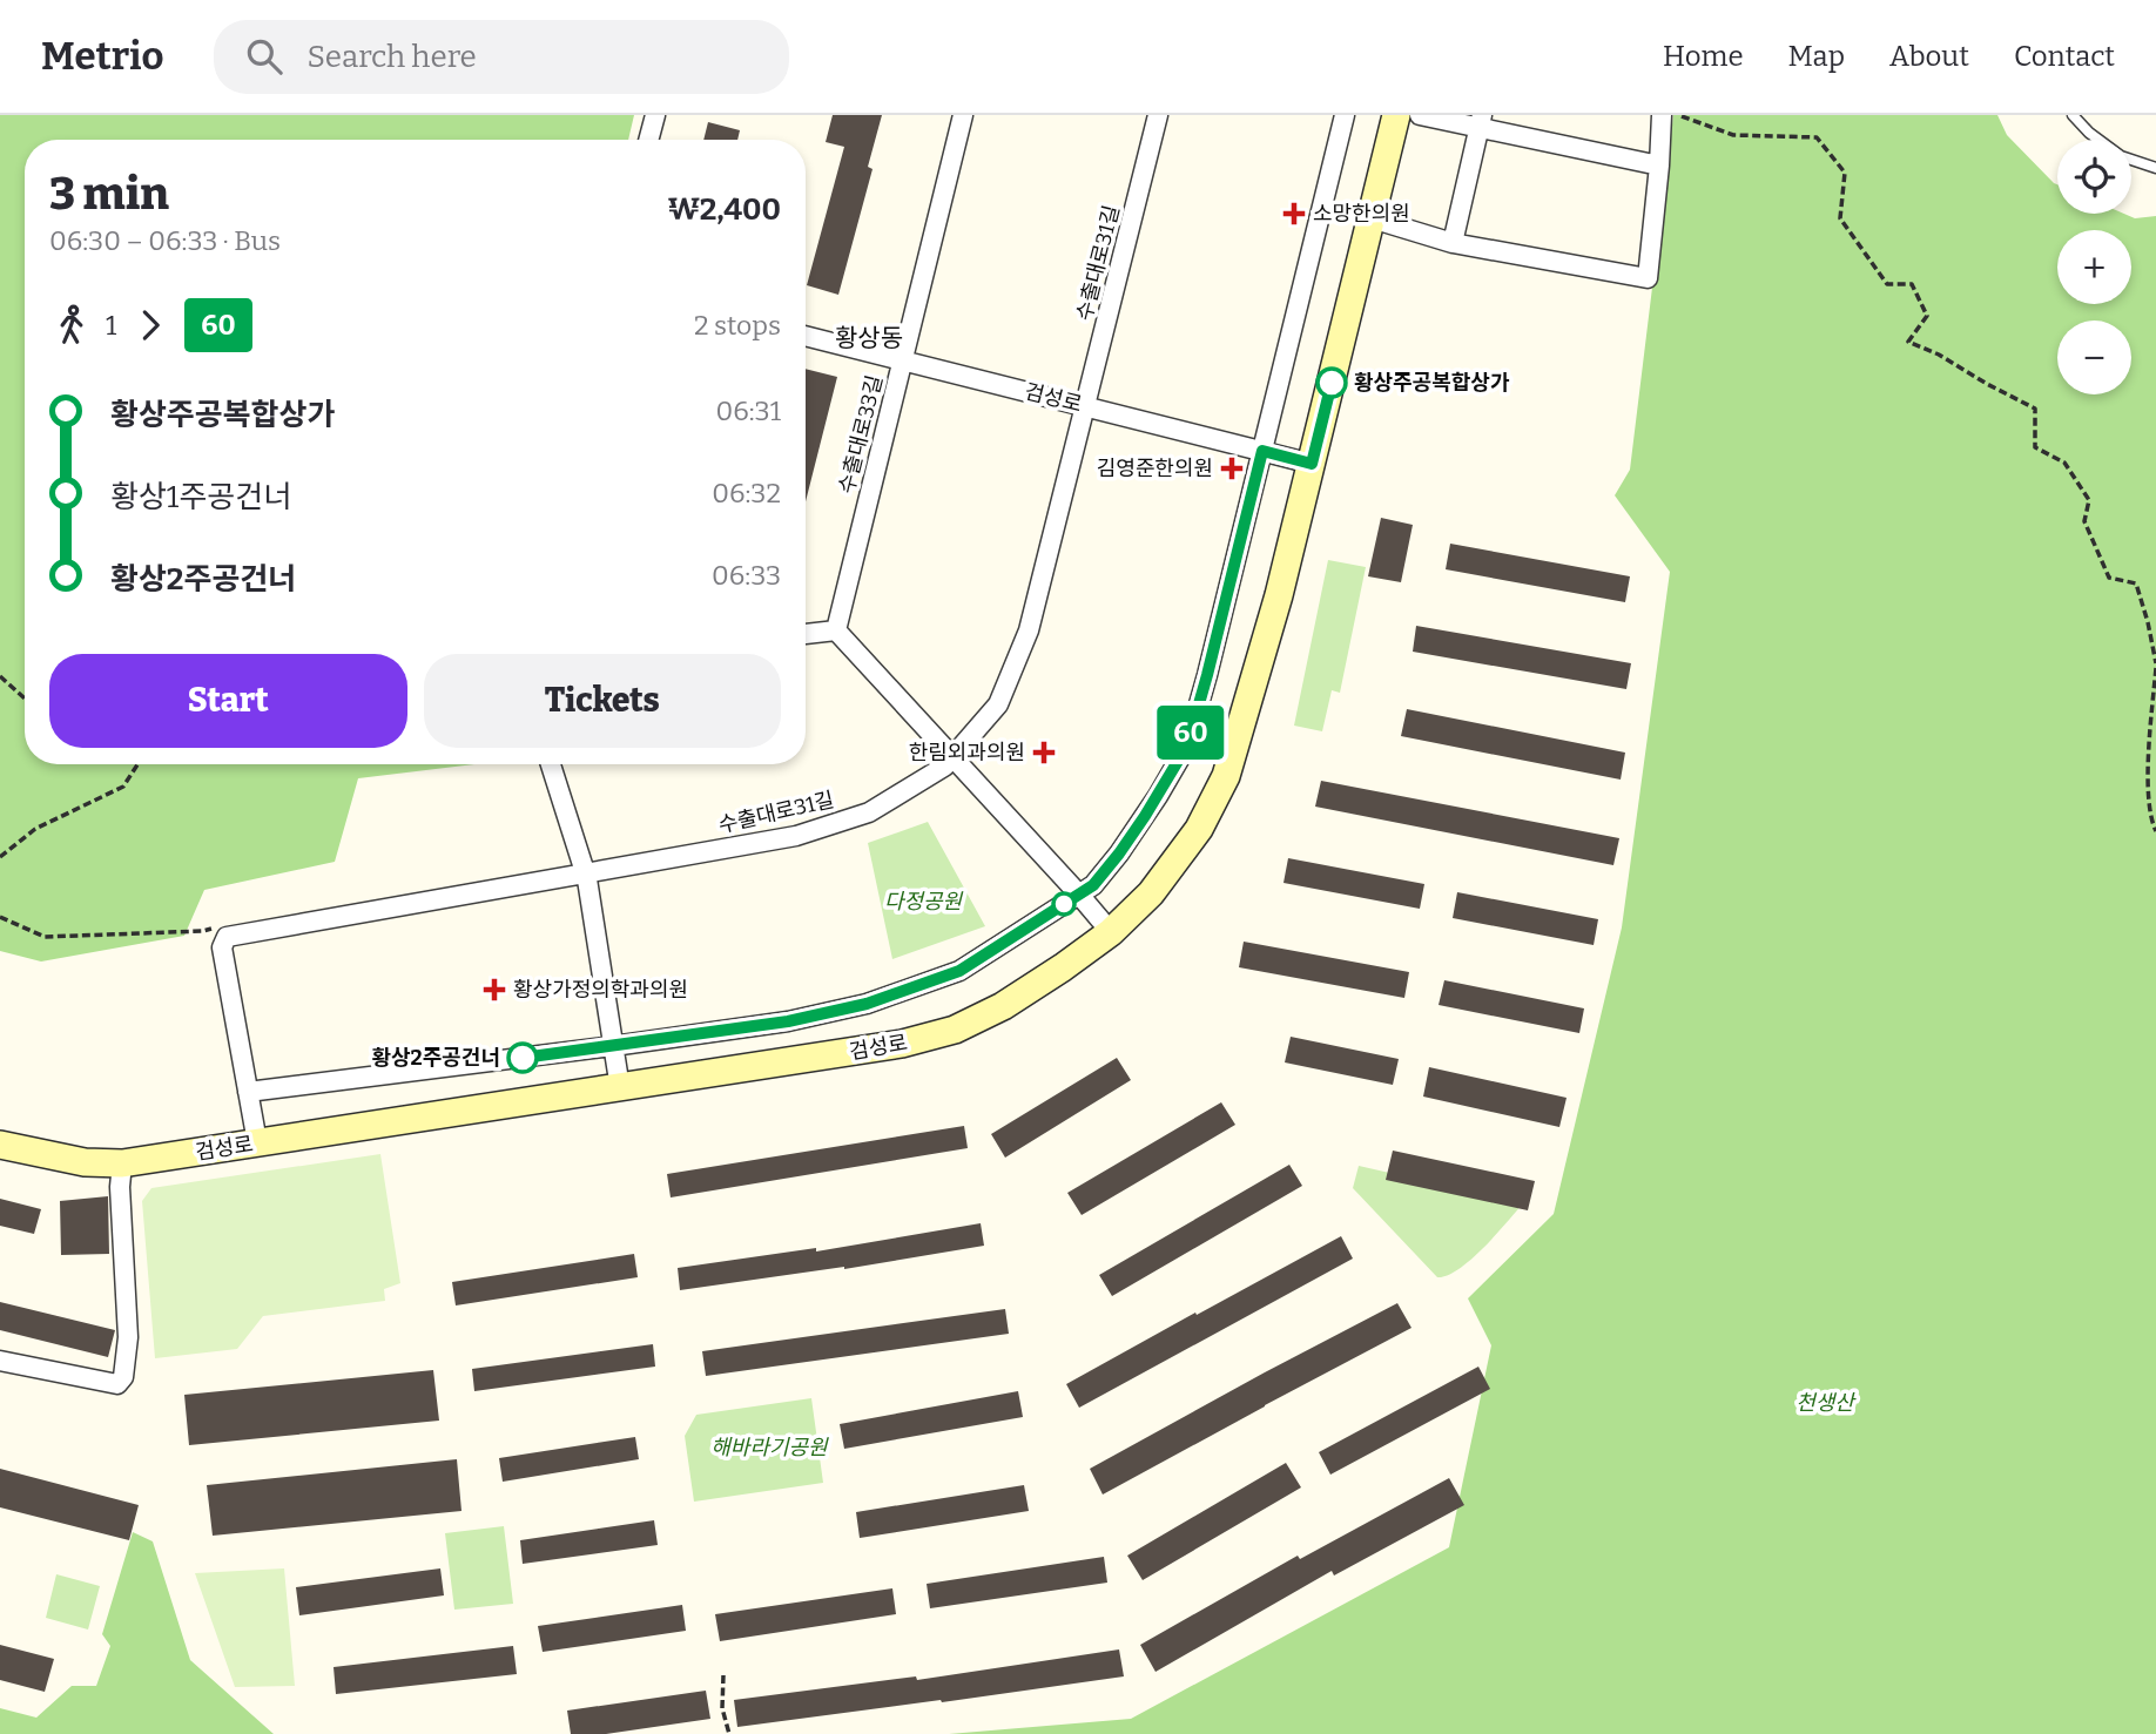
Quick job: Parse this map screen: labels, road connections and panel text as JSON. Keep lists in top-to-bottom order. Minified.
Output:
{"streets":{"street":["수출대로31길","검성로","수출대로33길"]},"crossings":[["수출대로31길","검성로"],["검성로","수출대로33길"]],"districts":["황상동"],"parks":["다정공원","천생산","해바라기공원"],"places":{"health":["소망한의원","김영준한의원","한림외과의원","황상가정의학과의원"],"other":["황상주공복합상가","황상2주공건너"]},"lines":["bus line 60"],"page":{"header":"Metrio","search":"Search here","nav":["Home","Map","About","Contact"],"on_map":"60","map_buttons":["+","−"],"heading":["3 min","06:30 – 06:33 · Bus","₩2,400"],"legs":["1","60","2 stops"],"list":[{"name":"황상주공복합상가","value":"06:31"},{"name":"황상1주공건너","value":"06:32"},{"name":"황상2주공건너","value":"06:33"}],"buttons":["Start","Tickets"]}}
